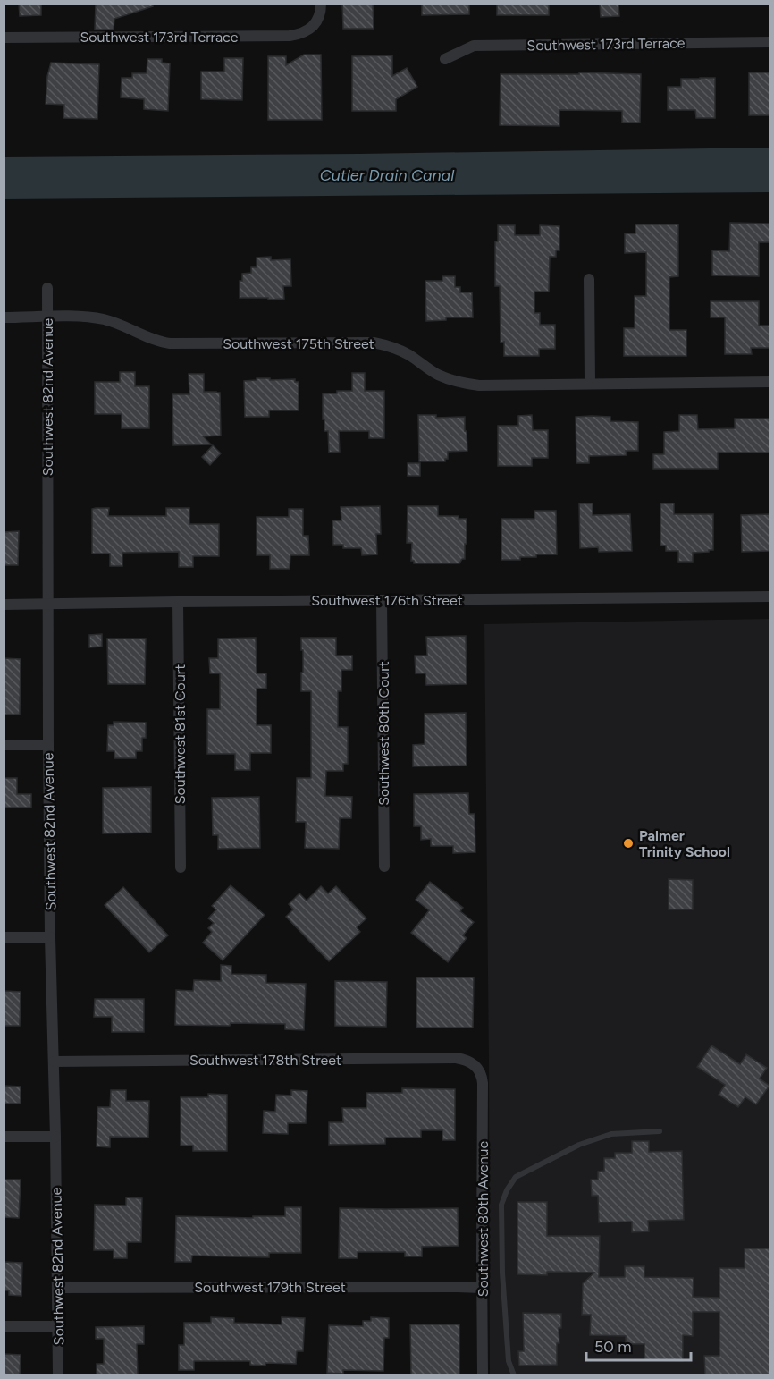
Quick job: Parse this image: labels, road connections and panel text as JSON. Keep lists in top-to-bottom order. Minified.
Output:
{"streets":{"street":["Southwest 173rd Terrace","Southwest 175th Street","Southwest 82nd Avenue","Southwest 176th Street","Southwest 80th Court","Southwest 81st Court","Southwest 178th Street","Southwest 80th Avenue","Southwest 179th Street"]},"crossings":[["Southwest 175th Street","Southwest 82nd Avenue"],["Southwest 82nd Avenue","Southwest 176th Street"],["Southwest 82nd Avenue","Southwest 178th Street"],["Southwest 82nd Avenue","Southwest 179th Street"],["Southwest 176th Street","Southwest 80th Court"],["Southwest 176th Street","Southwest 81st Court"],["Southwest 178th Street","Southwest 80th Avenue"],["Southwest 80th Avenue","Southwest 179th Street"]],"water":["Cutler Drain Canal"],"places":["Palmer Trinity School"],"scale_bar":"50 m"}
